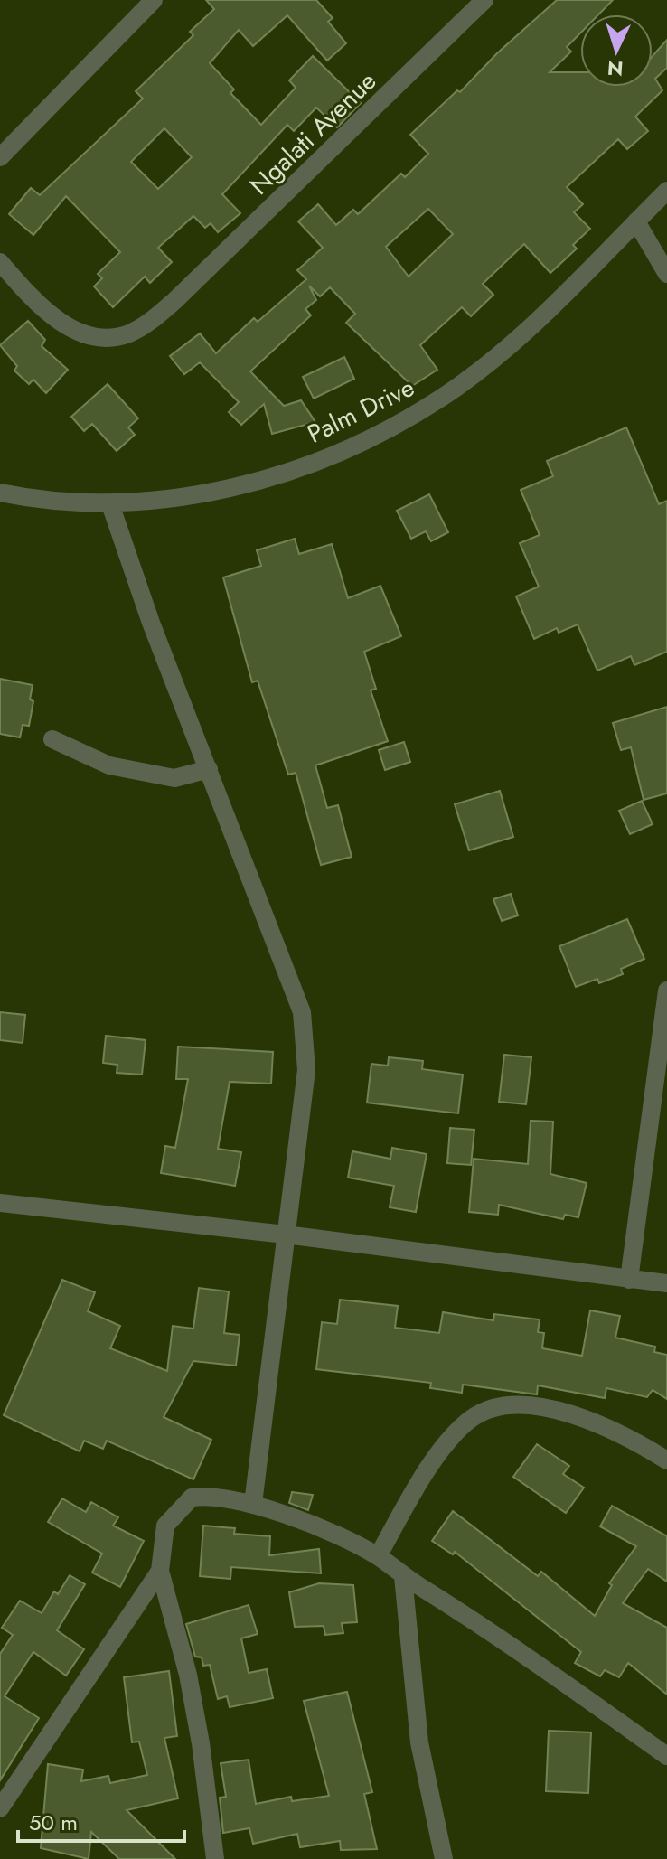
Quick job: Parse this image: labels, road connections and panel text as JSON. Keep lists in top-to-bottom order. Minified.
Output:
{"streets":{"street":["Ngalati Avenue","Palm Drive"]},"scale_bar":"50 m","north":"bottom"}
